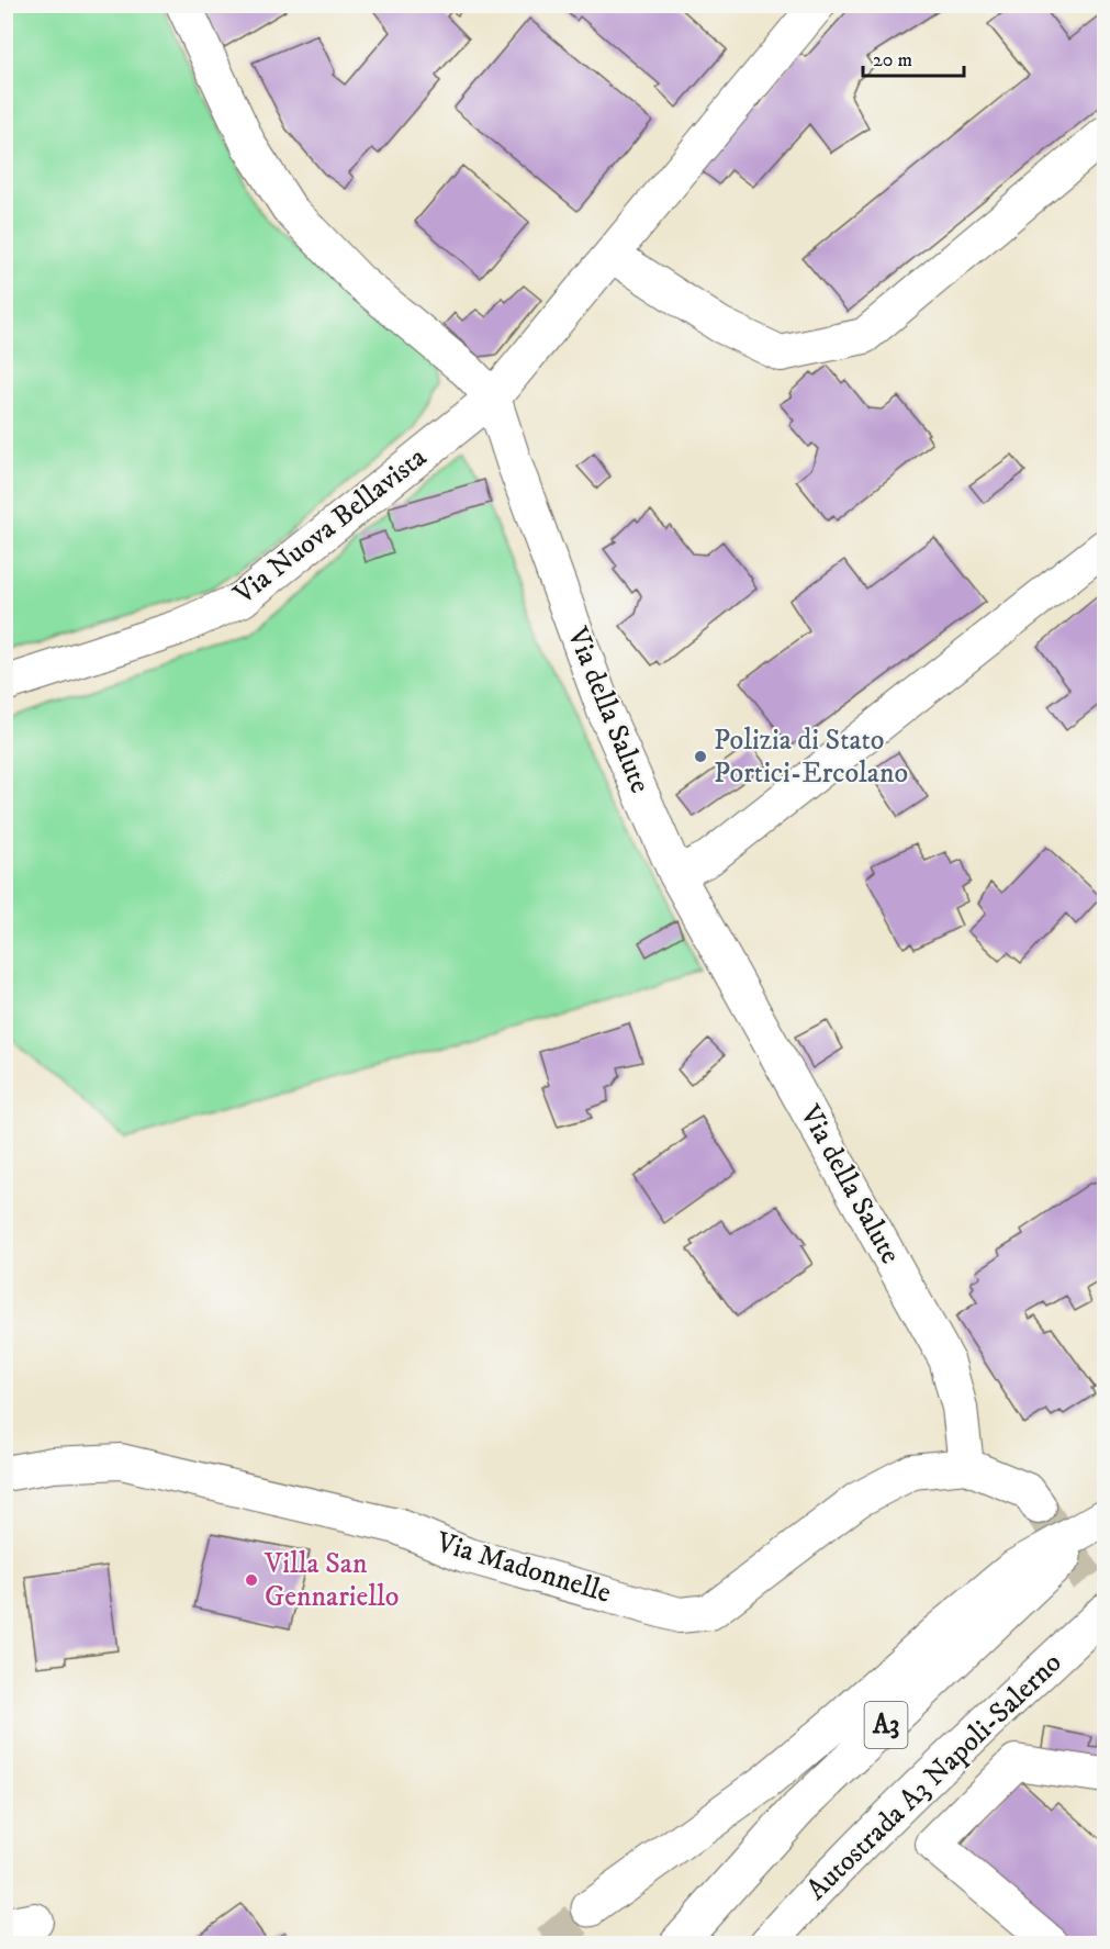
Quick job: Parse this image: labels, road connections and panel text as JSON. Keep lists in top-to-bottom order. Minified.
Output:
{"streets":{"highway":["A3","Autostrada A3 Napoli-Salerno"],"street":["Via Nuova Bellavista","Via della Salute","Via Madonnelle"]},"crossings":[["Via Nuova Bellavista","Via della Salute"],["Via della Salute","Via Madonnelle"]],"places":["Polizia di Stato Portici-Ercolano","Villa San Gennariello"],"scale_bar":"20 m"}
